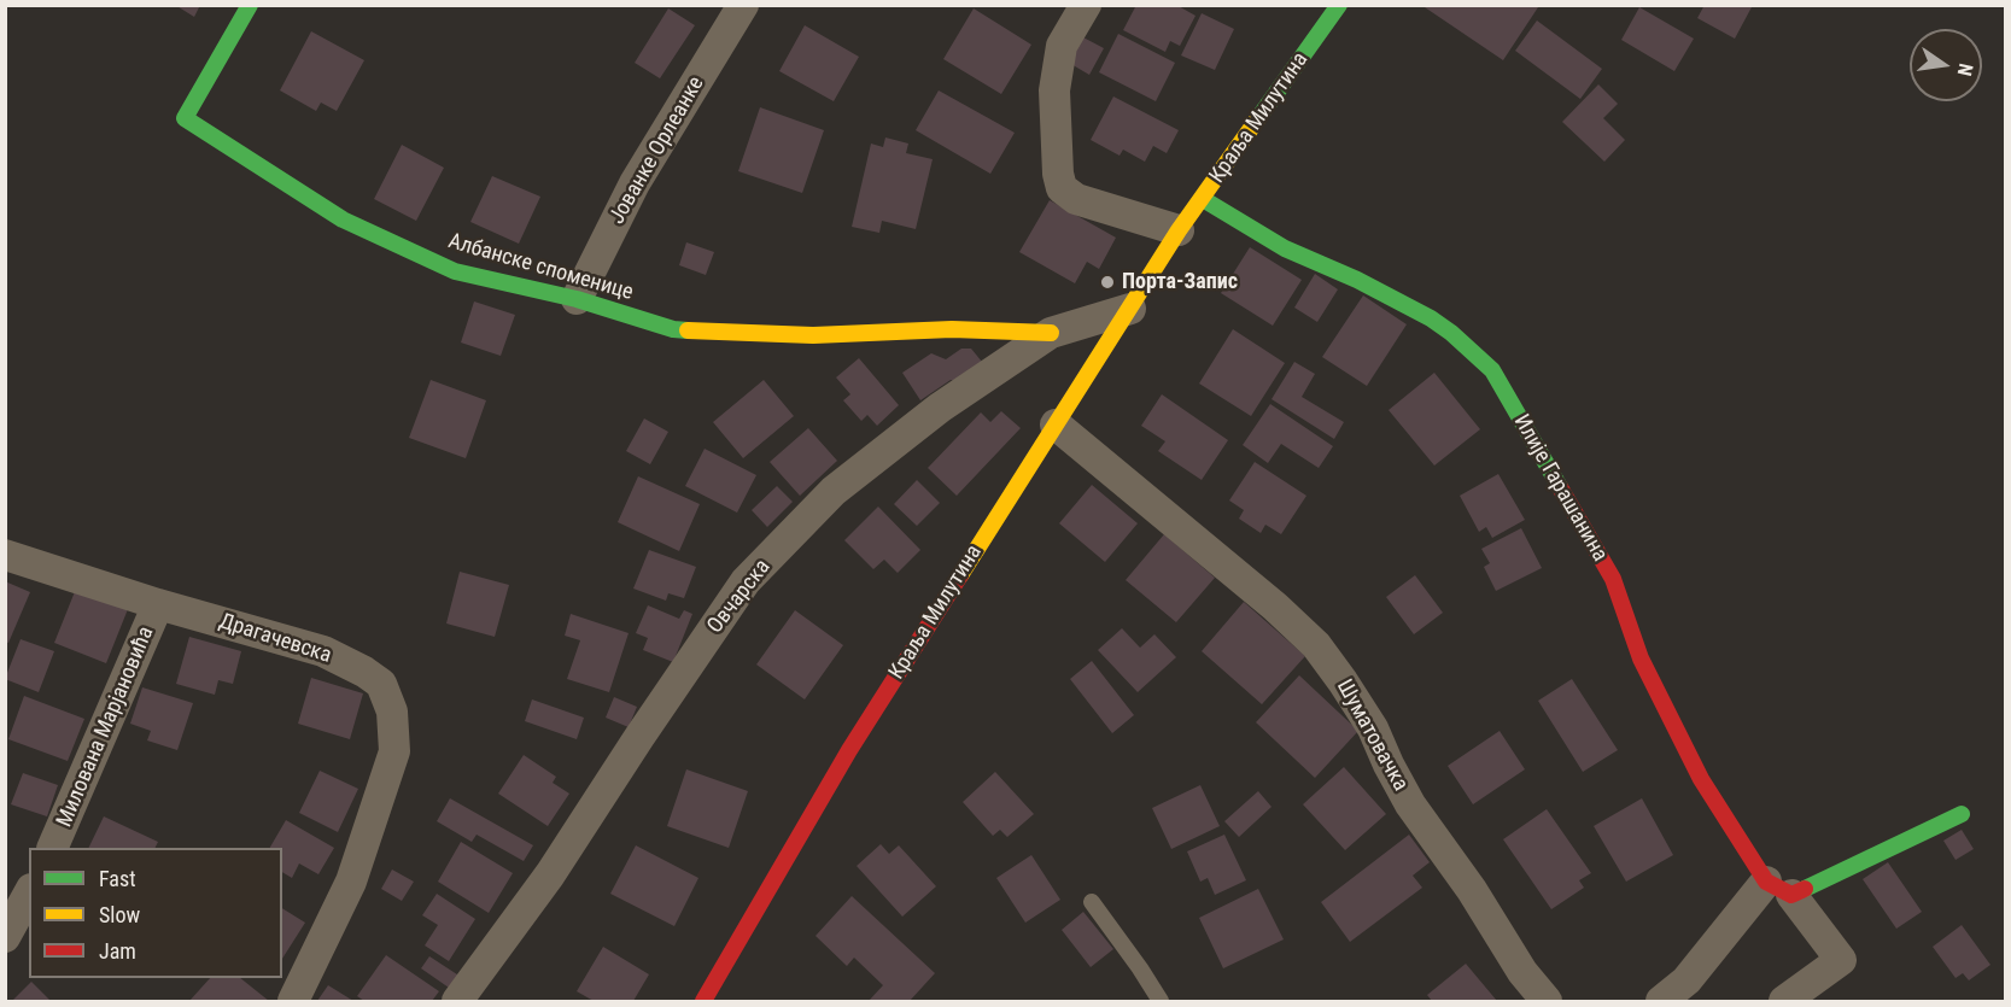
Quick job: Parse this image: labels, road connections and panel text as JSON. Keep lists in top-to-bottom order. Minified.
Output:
{"streets":{"street":["Краља Милутина","Јованке Орлеанке","Албанске споменице","Илије Гарашанина","Овчарска","Драгачевска","Милована Марјановића","Шуматовачка"]},"crossings":[["Краља Милутина","Илије Гарашанина"],["Краља Милутина","Овчарска"],["Краља Милутина","Шуматовачка"],["Јованке Орлеанке","Албанске споменице"],["Албанске споменице","Овчарска"],["Драгачевска","Милована Марјановића"]],"places":["Порта-Запис"],"legend":["Fast","Slow","Jam"],"north":"right"}
